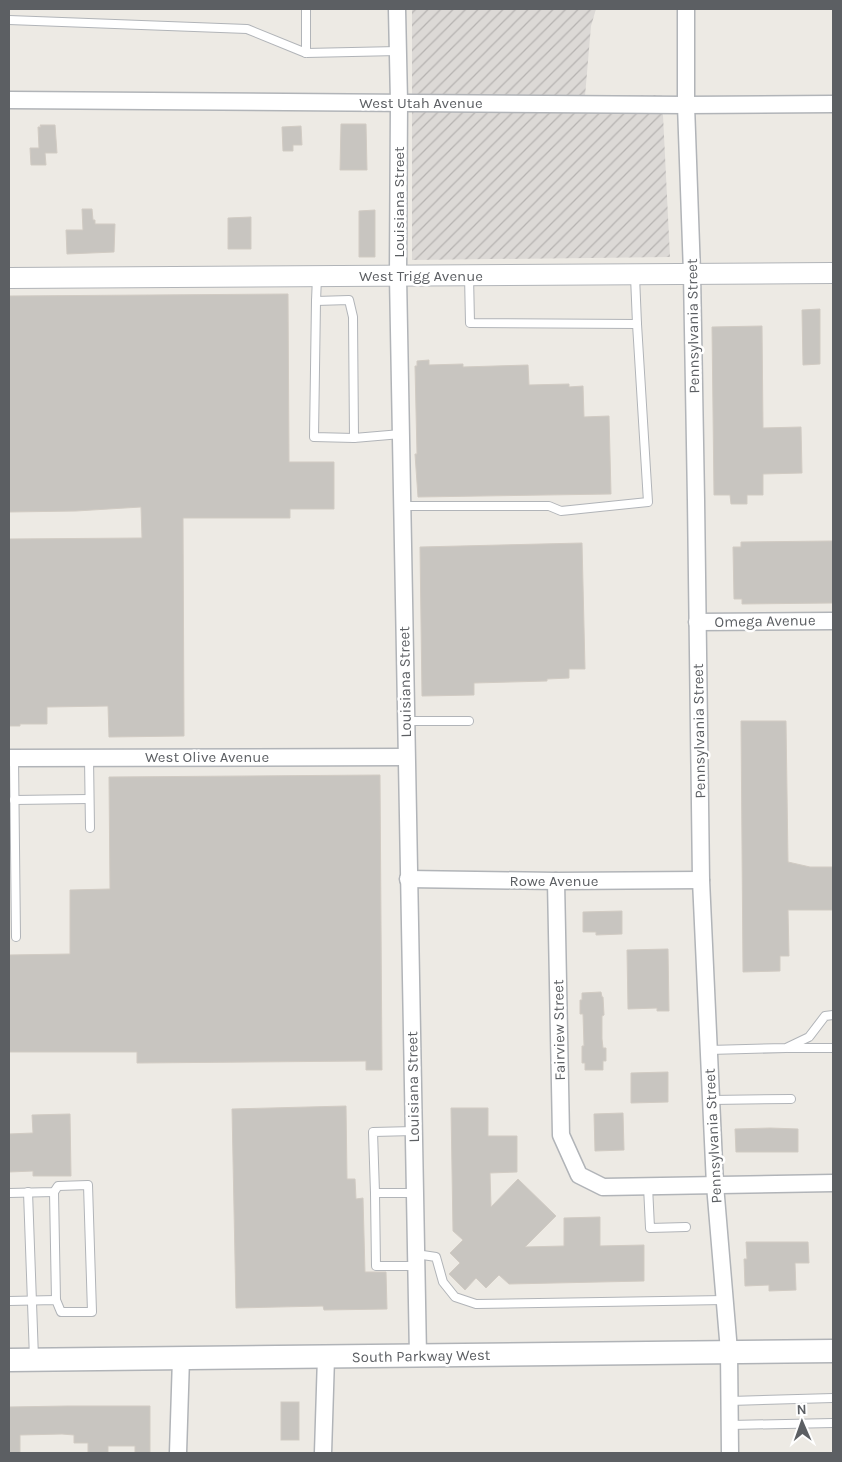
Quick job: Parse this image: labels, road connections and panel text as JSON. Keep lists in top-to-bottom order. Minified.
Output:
{"streets":{"main road":["South Parkway West"],"street":["West Utah Avenue","Louisiana Street","West Trigg Avenue","Pennsylvania Street","Omega Avenue","West Olive Avenue","Rowe Avenue","Fairview Street"]},"crossings":[["West Utah Avenue","Louisiana Street"],["West Utah Avenue","Pennsylvania Street"],["Louisiana Street","West Trigg Avenue"],["Louisiana Street","West Olive Avenue"],["Louisiana Street","Rowe Avenue"],["Louisiana Street","South Parkway West"],["West Trigg Avenue","Pennsylvania Street"],["Pennsylvania Street","Omega Avenue"],["Pennsylvania Street","Rowe Avenue"],["Pennsylvania Street","South Parkway West"],["Rowe Avenue","Fairview Street"]],"north":"top"}
